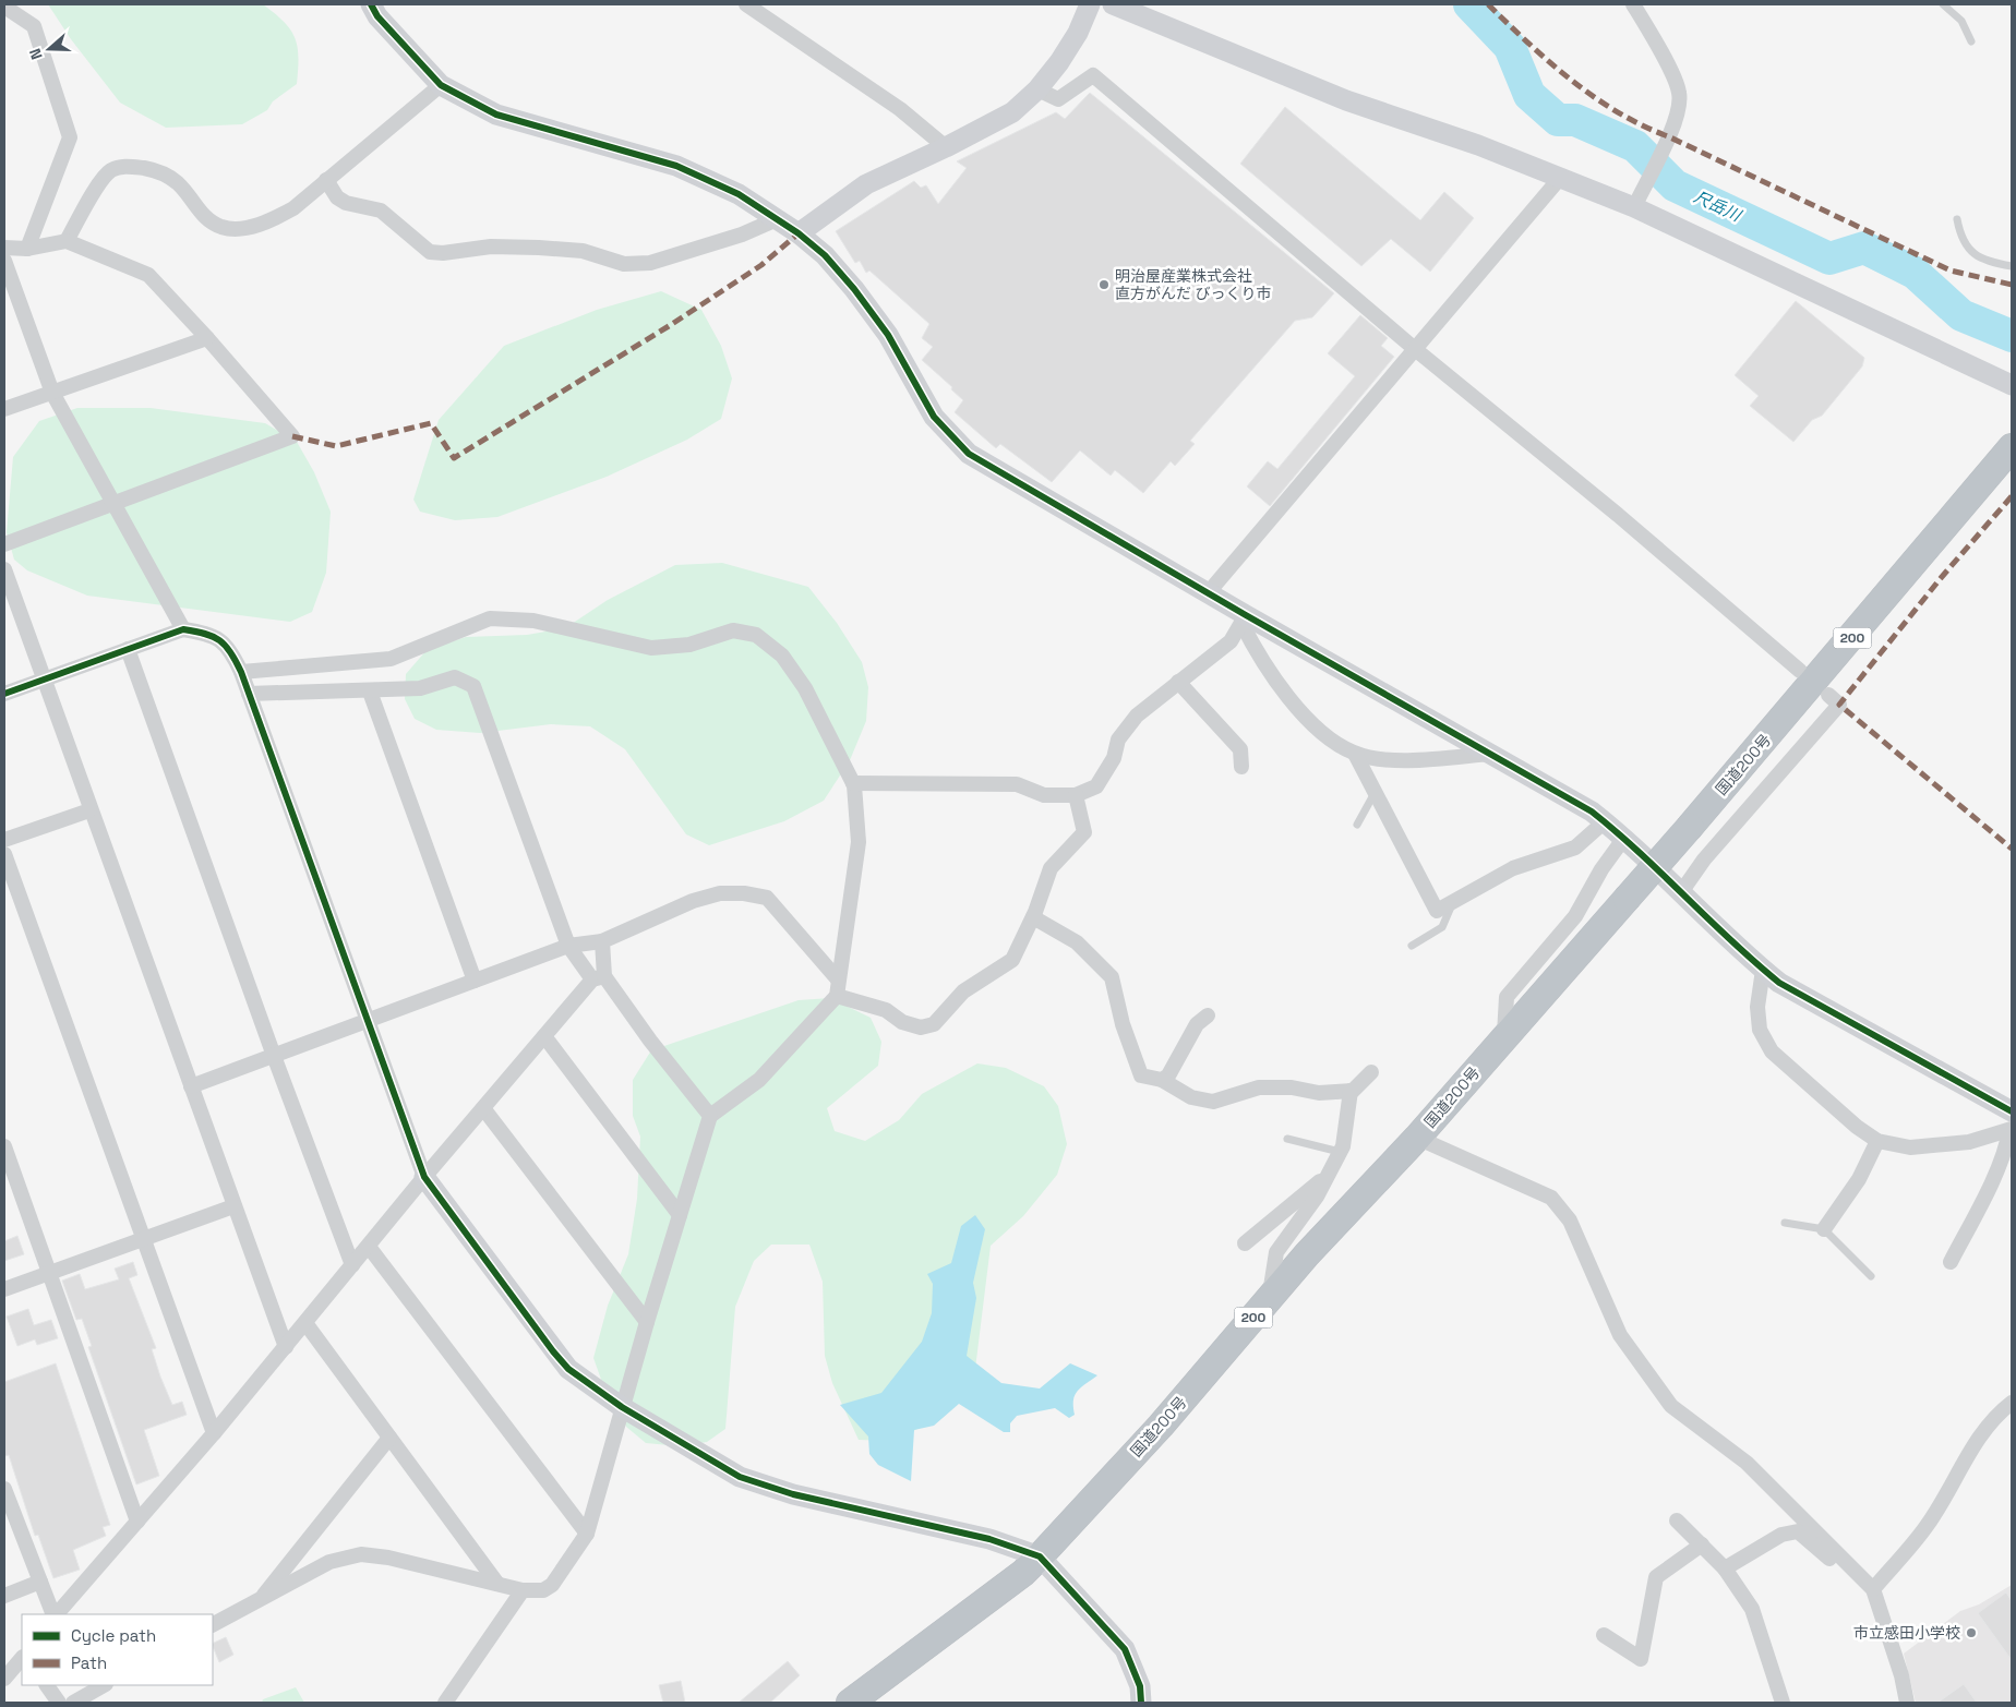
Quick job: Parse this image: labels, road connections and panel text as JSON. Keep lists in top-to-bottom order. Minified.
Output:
{"streets":{"highway":["200","国道200号"]},"water":["尺岳川"],"places":["明治屋産業株式会社 直方がんだ びっくり市","市立感田小学校"],"legend":["Cycle path","Path"],"north":"left"}
